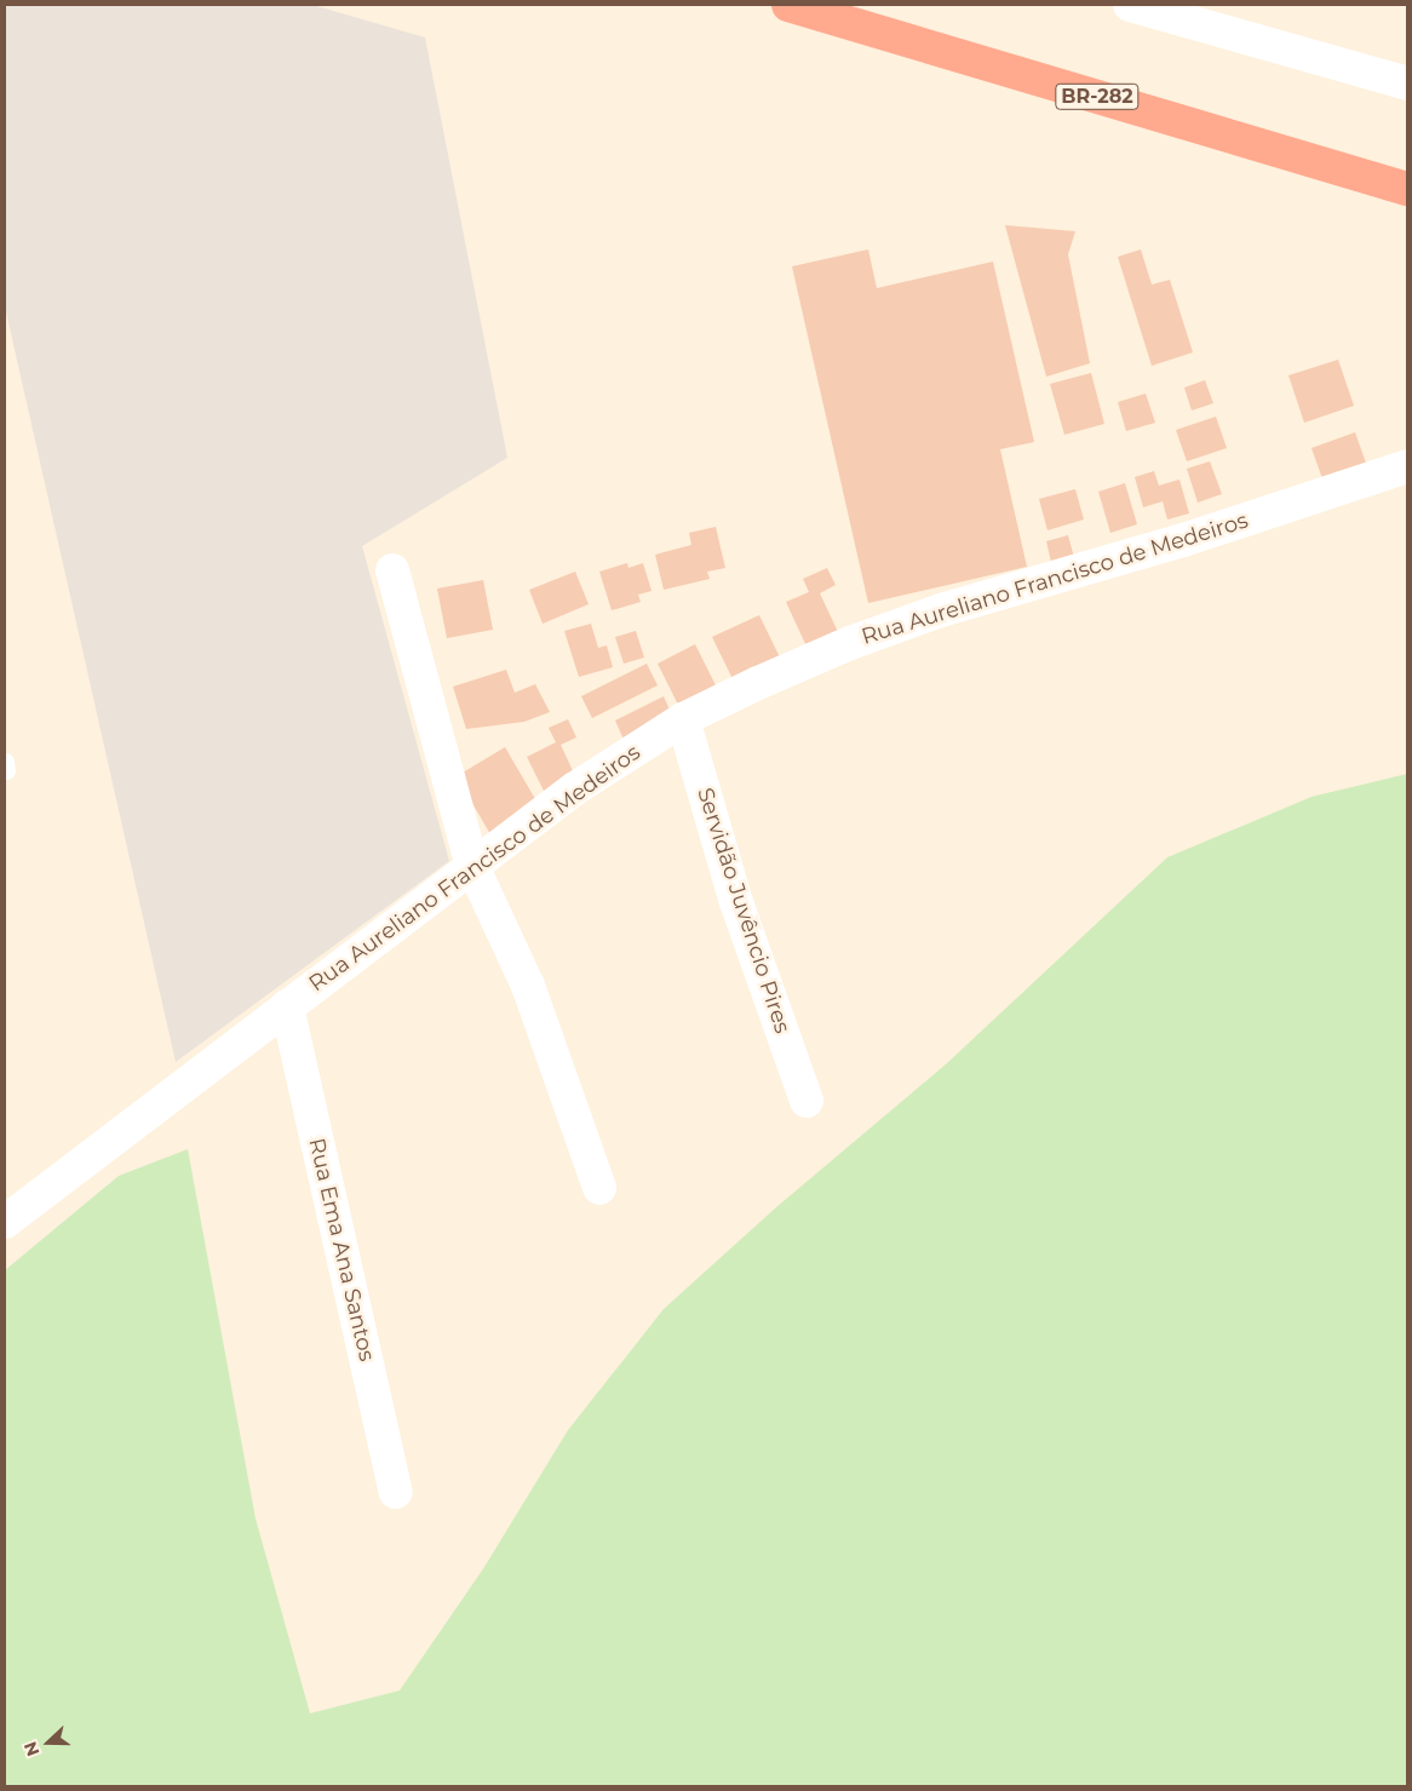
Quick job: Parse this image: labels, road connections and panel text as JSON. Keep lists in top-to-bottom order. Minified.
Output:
{"streets":{"highway":["BR-282"],"street":["Rua Aureliano Francisco de Medeiros","Servidão Juvêncio Pires","Rua Ema Ana Santos"]},"crossings":[["Rua Aureliano Francisco de Medeiros","Servidão Juvêncio Pires"],["Rua Aureliano Francisco de Medeiros","Rua Ema Ana Santos"]],"north":"left"}
